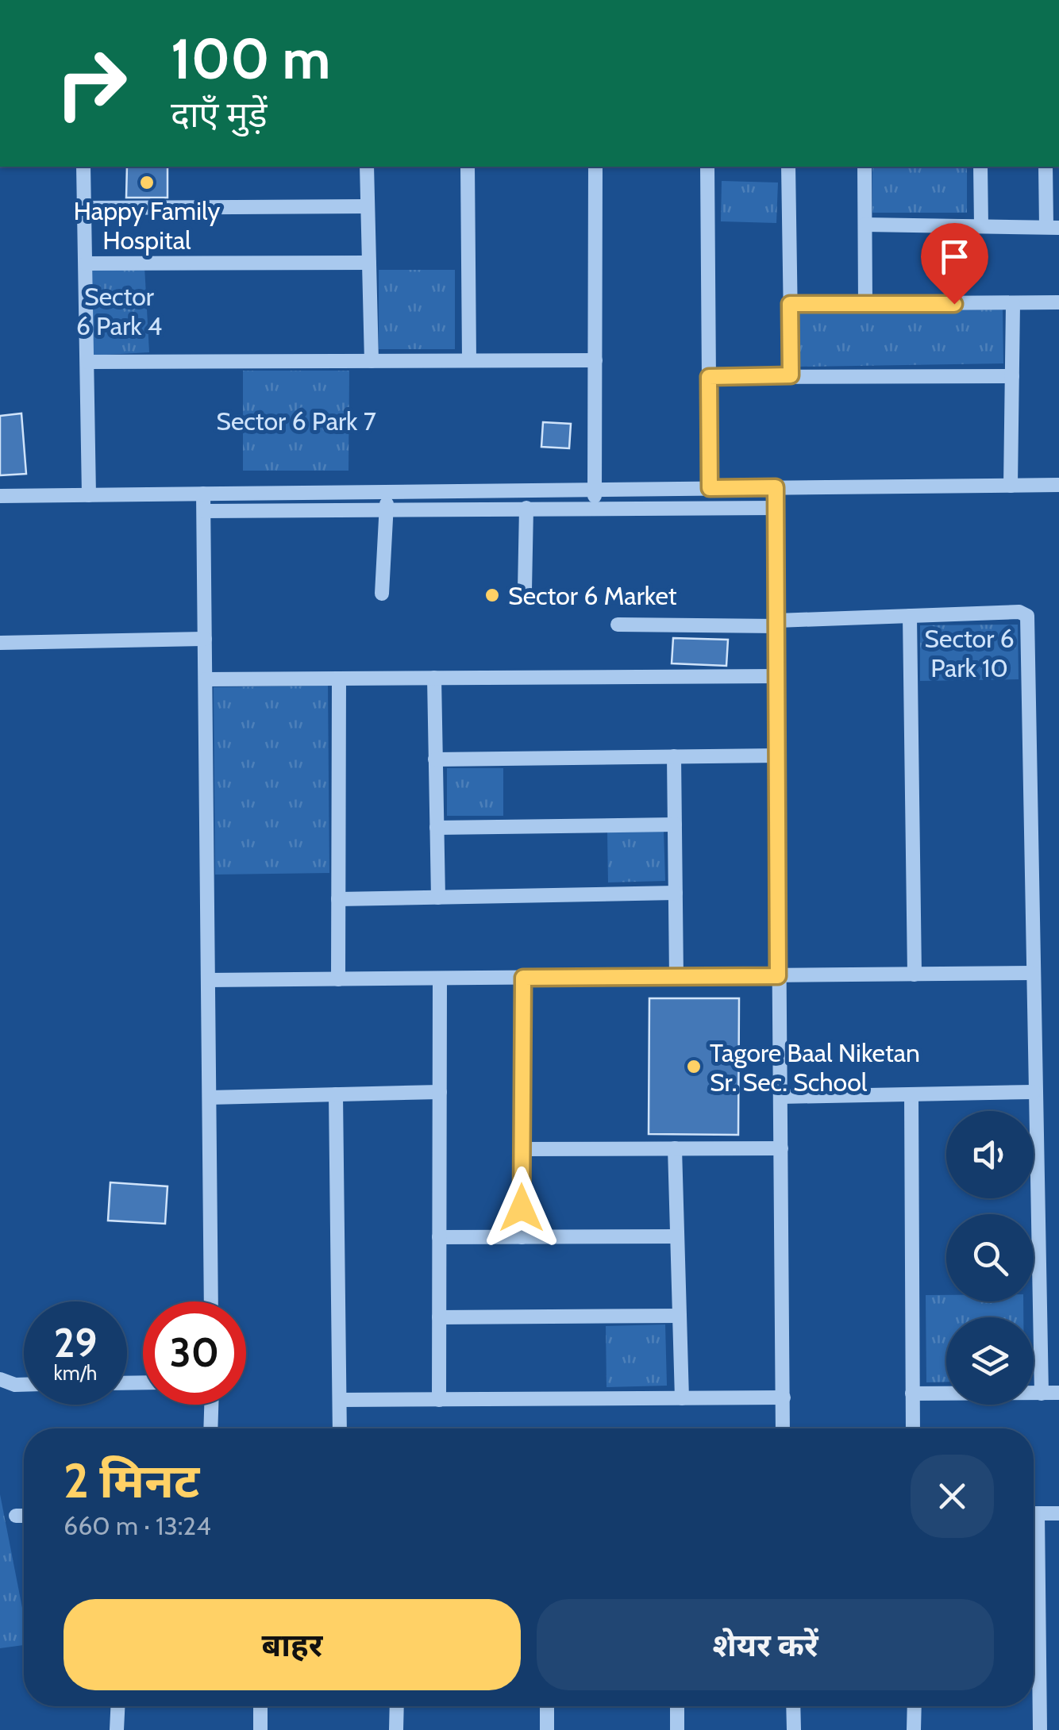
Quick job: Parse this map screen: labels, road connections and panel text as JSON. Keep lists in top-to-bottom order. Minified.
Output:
{"parks":["Sector 6 Park 4","Sector 6 Park 7","Sector 6 Park 10"],"places":["Happy Family Hospital","Sector 6 Market","Tagore Baal Niketan Sr. Sec. School"],"page":{"turn":["100 m","दाएँ मुड़ें"],"speed":"29 km/h","limit":"30","heading":["2 मिनट","660 m · 13:24"],"buttons":["बाहर","शेयर करें"]}}
